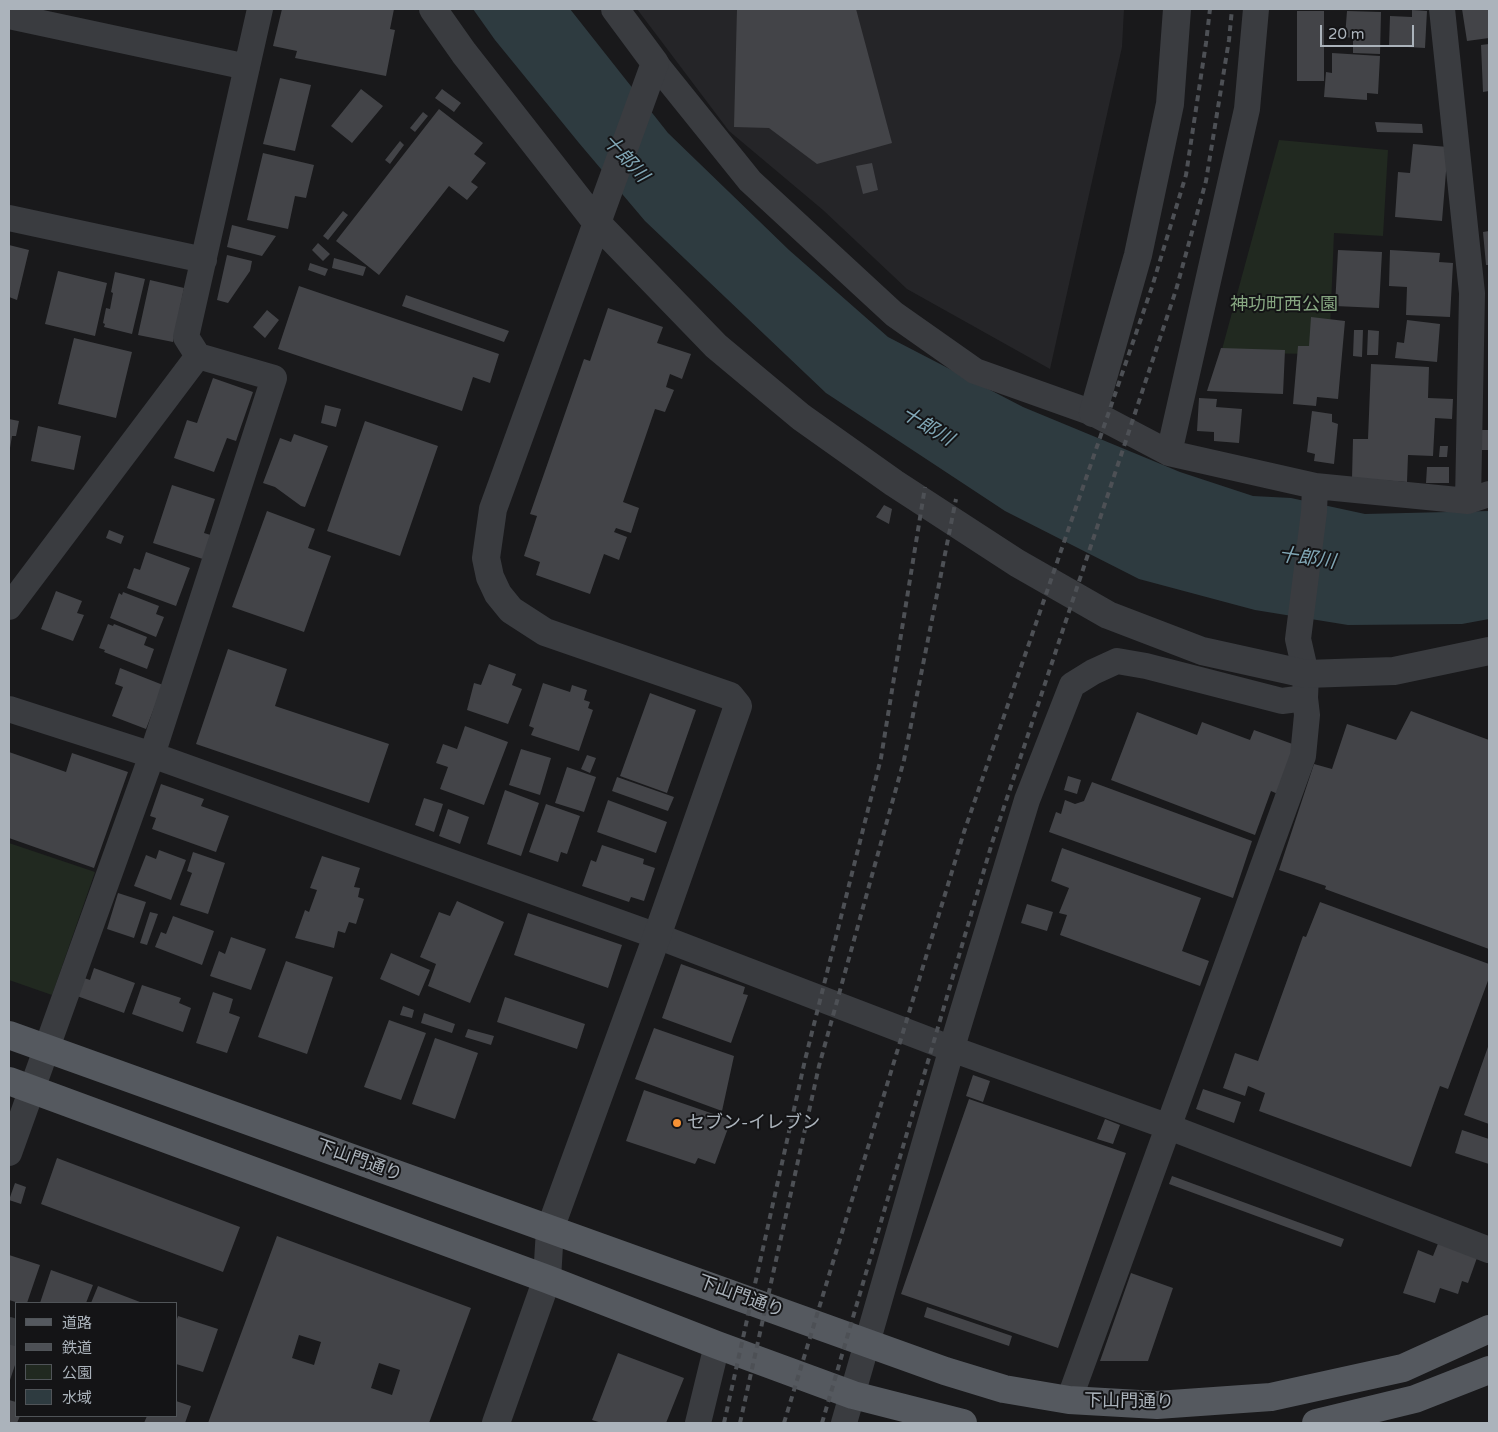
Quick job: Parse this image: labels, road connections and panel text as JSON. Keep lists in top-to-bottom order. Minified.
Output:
{"streets":{"main road":["下山門通り"]},"water":["十郎川"],"parks":["神功町西公園"],"places":["セブン-イレブン"],"legend":["道路","鉄道","公園","水域"],"scale_bar":"20 m"}
